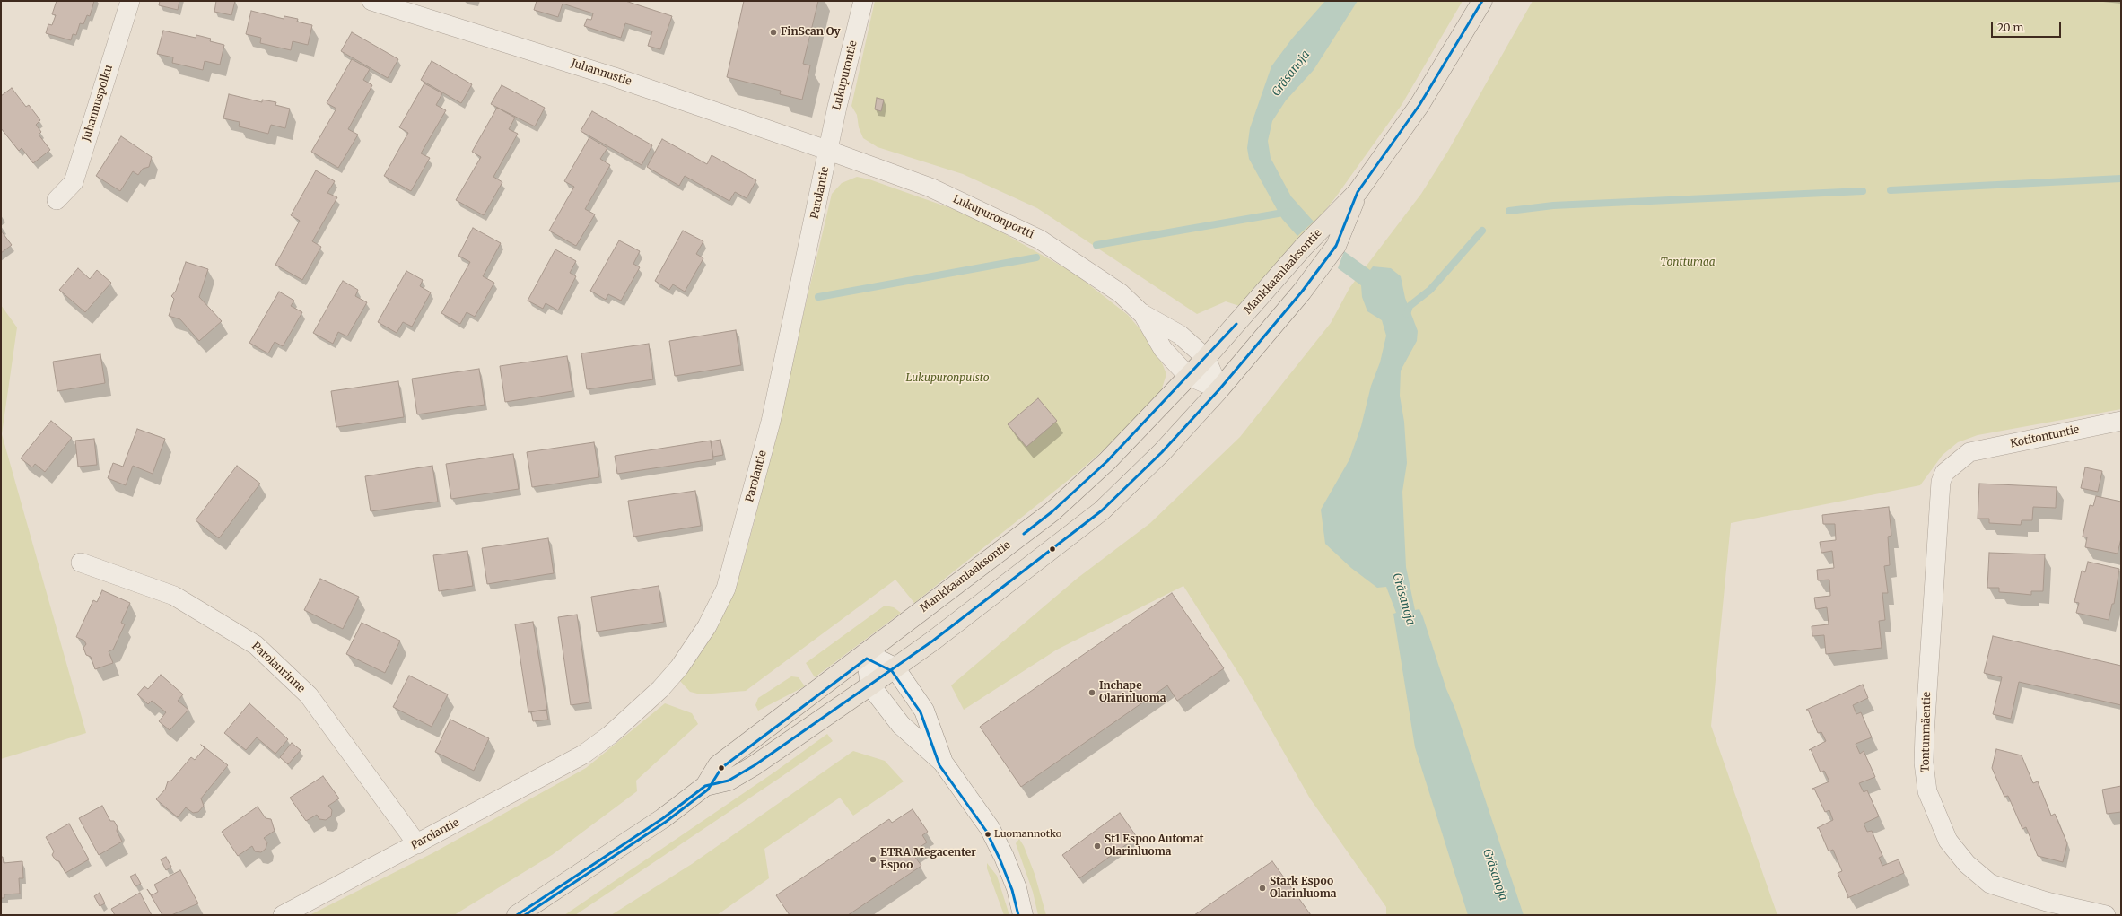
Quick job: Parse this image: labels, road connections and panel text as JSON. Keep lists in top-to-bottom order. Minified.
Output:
{"streets":{"main road":["Mankkaanlaaksontie"],"street":["Juhannustie","Lukupurontie","Juhannuspolku","Parolantie","Lukupuronportti","Kotitontuntie","Parolanrinne","Tontunmäentie"]},"crossings":[["Juhannustie","Lukupurontie"],["Juhannustie","Parolantie"],["Juhannustie","Lukupuronportti"],["Lukupurontie","Parolantie"],["Lukupurontie","Lukupuronportti"],["Parolantie","Lukupuronportti"],["Parolantie","Parolanrinne"],["Lukupuronportti","Mankkaanlaaksontie"],["Kotitontuntie","Tontunmäentie"]],"water":["Gräsanoja"],"parks":["Tonttumaa","Lukupuronpuisto"],"places":["FinScan Oy","Inchape Olarinluoma","Luomannotko","St1 Espoo Automat Olarinluoma","ETRA Megacenter Espoo","Stark Espoo Olarinluoma"],"scale_bar":"20 m"}
